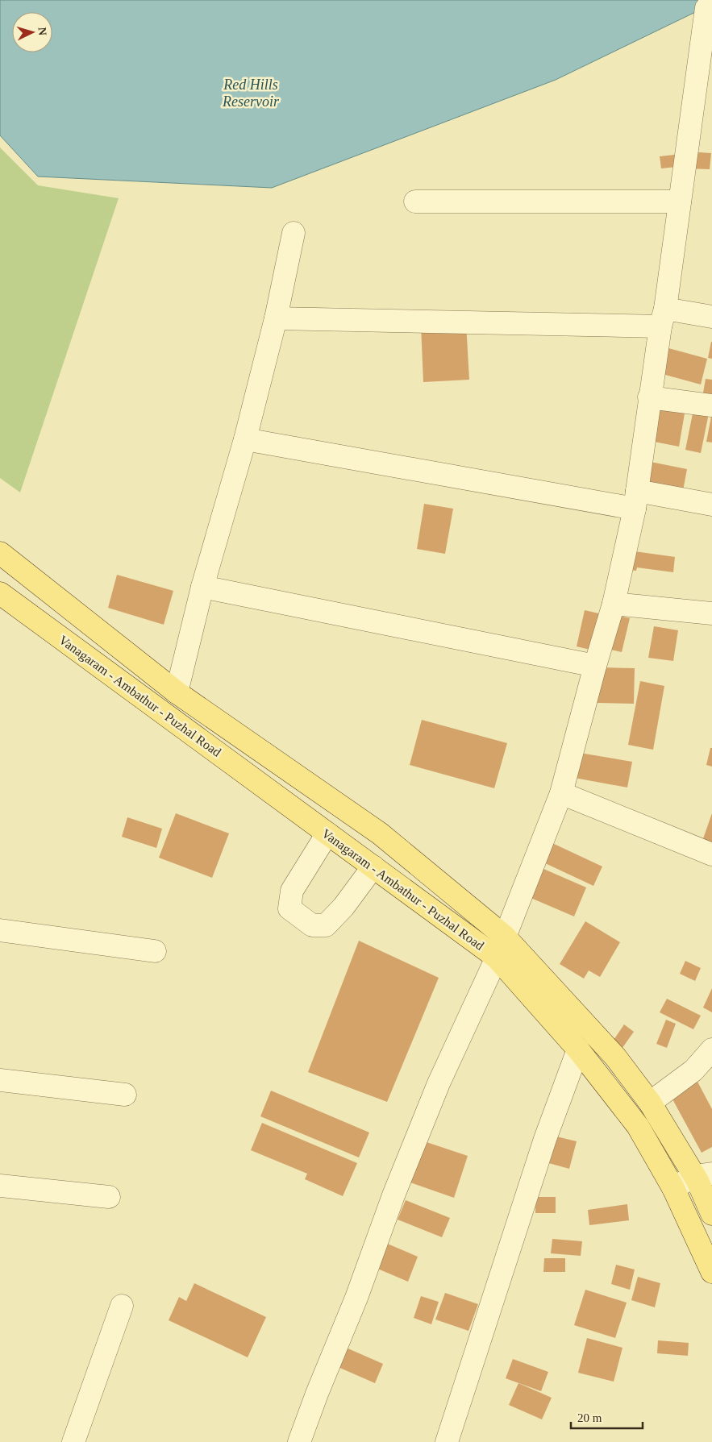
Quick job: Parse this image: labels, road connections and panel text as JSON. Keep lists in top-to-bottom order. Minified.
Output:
{"streets":{"main road":["Vanagaram - Ambathur - Puzhal Road"]},"water":["Red Hills Reservoir"],"scale_bar":"20 m","north":"right"}
